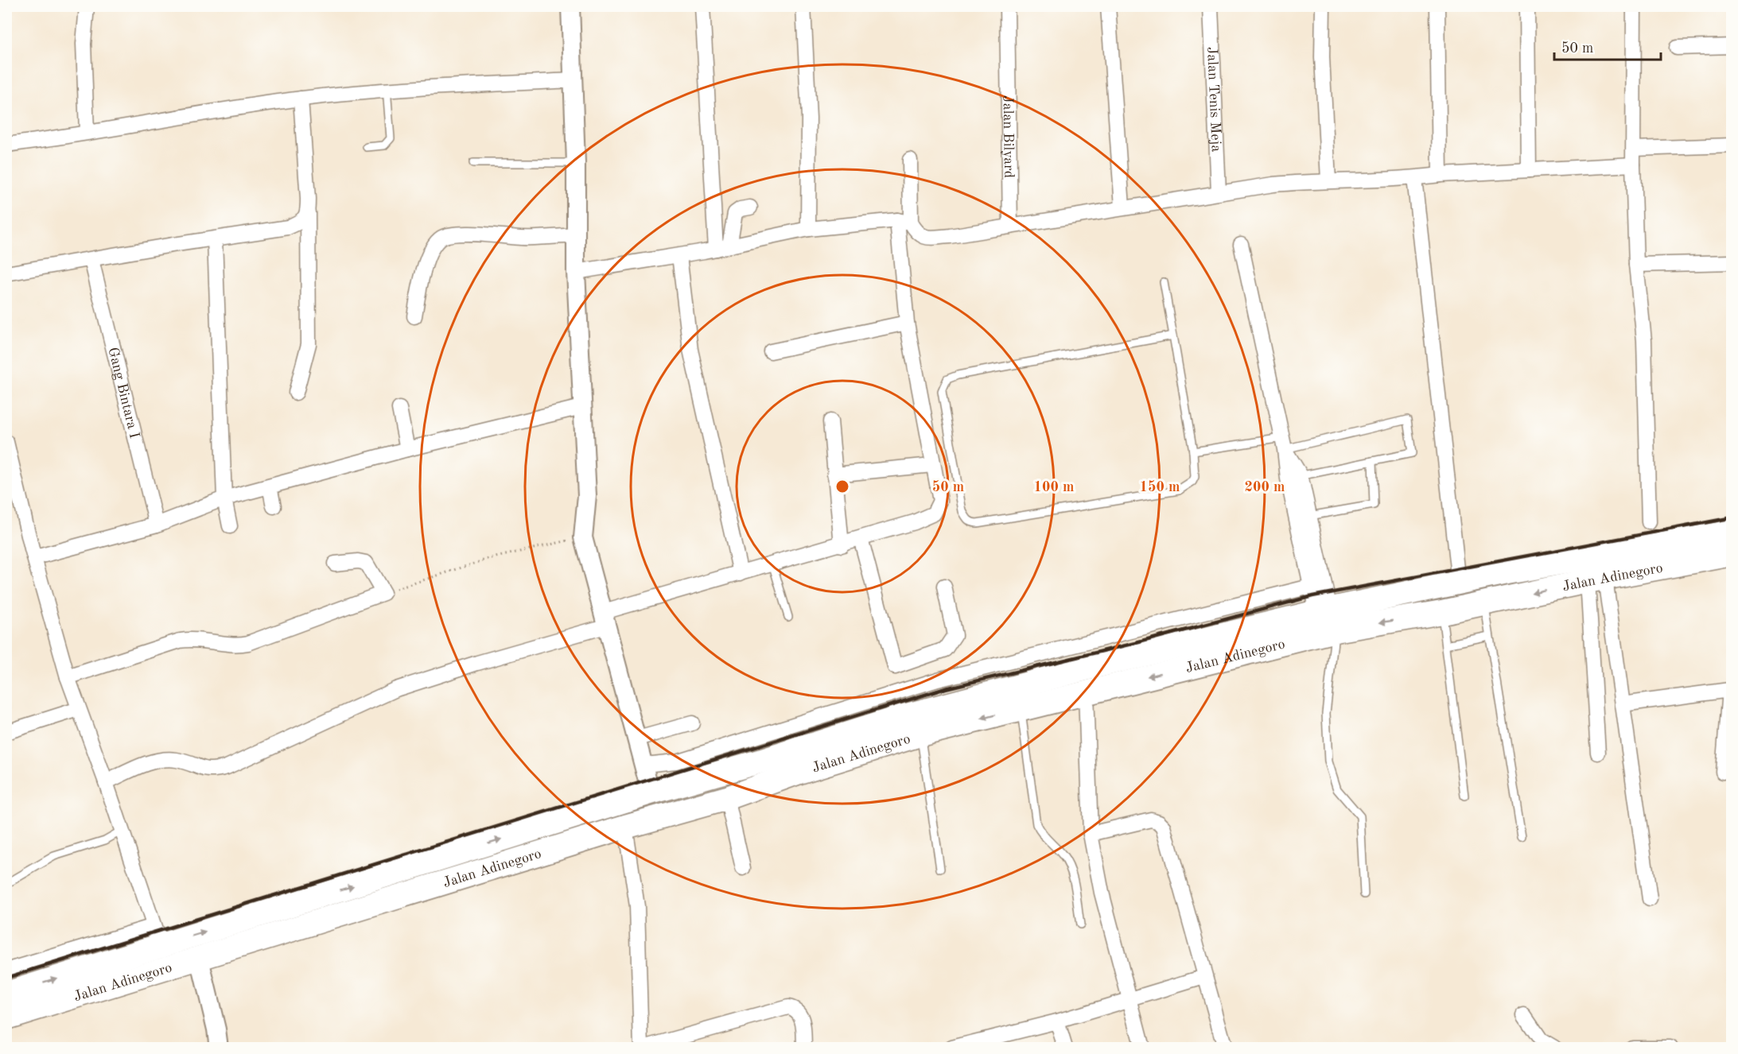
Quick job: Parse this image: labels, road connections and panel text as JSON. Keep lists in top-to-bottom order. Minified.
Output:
{"streets":{"highway":["Jalan Adinegoro"],"street":["Jalan Tenis Meja","Jalan Bilyard","Gang Bintara I"]},"scale_bar":"50 m","rings":["50 m","100 m","150 m","200 m"]}
